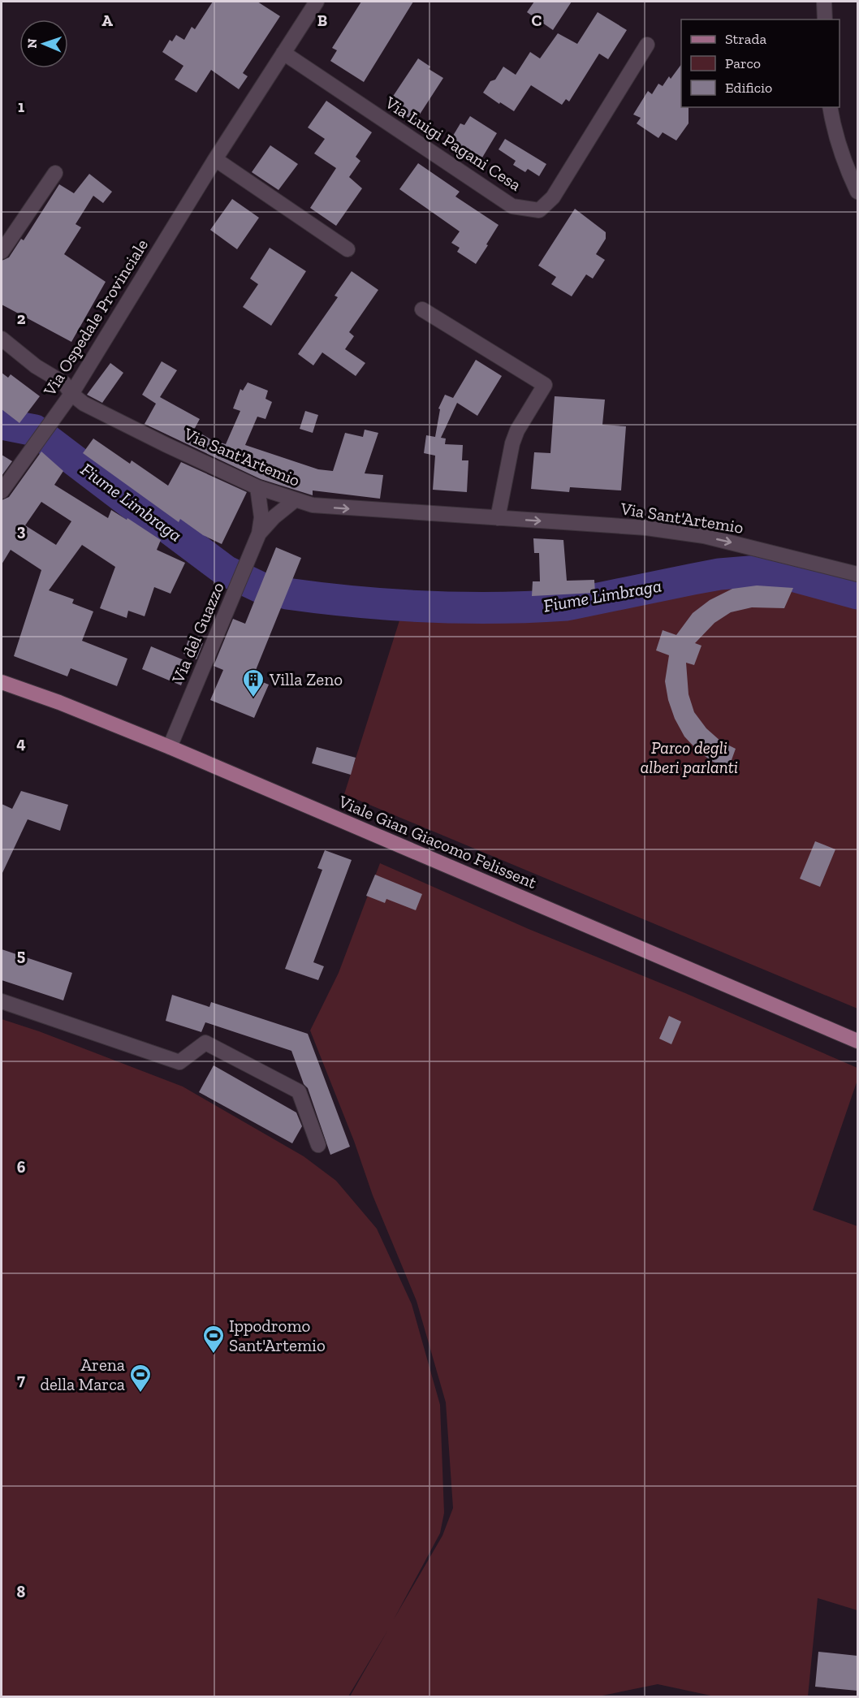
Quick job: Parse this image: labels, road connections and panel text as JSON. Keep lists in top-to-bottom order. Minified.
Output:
{"streets":{"main road":["Viale Gian Giacomo Felissent"],"street":["Via Luigi Pagani Cesa","Via Ospedale Provinciale","Via Sant'Artemio","Via del Guazzo"]},"crossings":[["Via Luigi Pagani Cesa","Via Ospedale Provinciale"],["Via Ospedale Provinciale","Via Sant'Artemio"],["Via Sant'Artemio","Via del Guazzo"],["Via del Guazzo","Viale Gian Giacomo Felissent"]],"one_way":["Via Sant'Artemio"],"water":["Fiume Limbraga"],"parks":["Parco degli alberi parlanti"],"places":{"building":["Villa Zeno"],"sports":["Ippodromo Sant'Artemio","Arena della Marca"]},"legend":["Strada","Parco","Edificio"],"north":"left","grid":{"columns":["A","B","C"],"rows":["1","2","3","4","5","6","7","8"]}}
